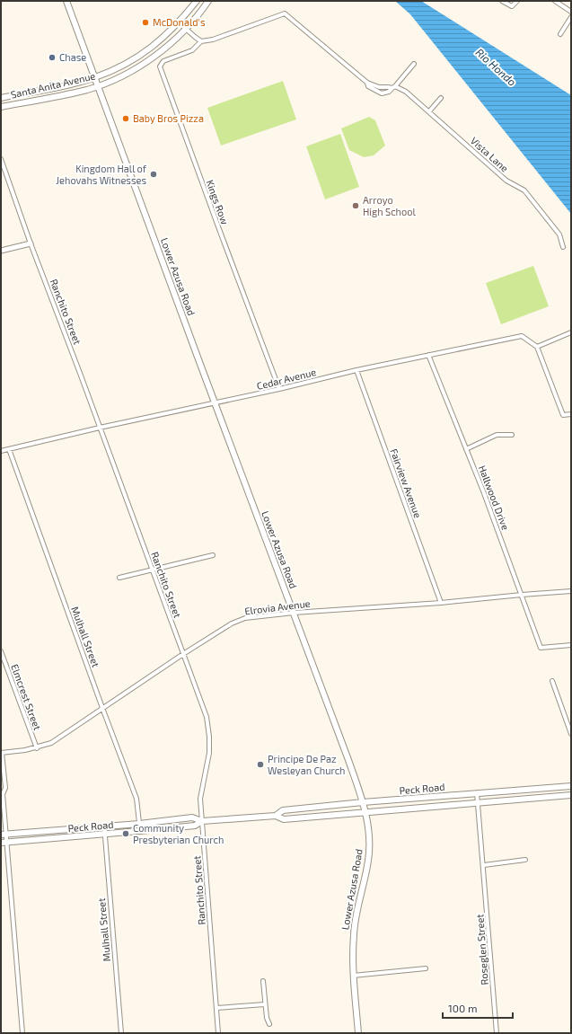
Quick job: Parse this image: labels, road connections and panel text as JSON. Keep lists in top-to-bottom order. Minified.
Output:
{"streets":{"main road":["Santa Anita Avenue","Lower Azusa Road","Peck Road"],"street":["Vista Lane","Kings Row","Ranchito Street","Cedar Avenue","Fairview Avenue","Hallwood Drive","Elrovia Avenue","Mulhall Street","Elmcrest Street","Roseglen Street"]},"crossings":[["Santa Anita Avenue","Lower Azusa Road"],["Vista Lane","Kings Row"],["Kings Row","Cedar Avenue"],["Lower Azusa Road","Cedar Avenue"],["Lower Azusa Road","Elrovia Avenue"],["Lower Azusa Road","Peck Road"],["Ranchito Street","Cedar Avenue"],["Ranchito Street","Elrovia Avenue"],["Ranchito Street","Peck Road"],["Cedar Avenue","Fairview Avenue"],["Cedar Avenue","Hallwood Drive"],["Cedar Avenue","Mulhall Street"],["Fairview Avenue","Elrovia Avenue"],["Hallwood Drive","Elrovia Avenue"],["Elrovia Avenue","Mulhall Street"],["Elrovia Avenue","Elmcrest Street"],["Mulhall Street","Peck Road"],["Peck Road","Roseglen Street"]],"water":["Rio Hondo"],"places":["McDonald's","Chase","Baby Bros Pizza","Kingdom Hall of Jehovahs Witnesses","Arroyo High School","Principe De Paz Wesleyan Church","Community Presbyterian Church"],"scale_bar":"100 m"}
